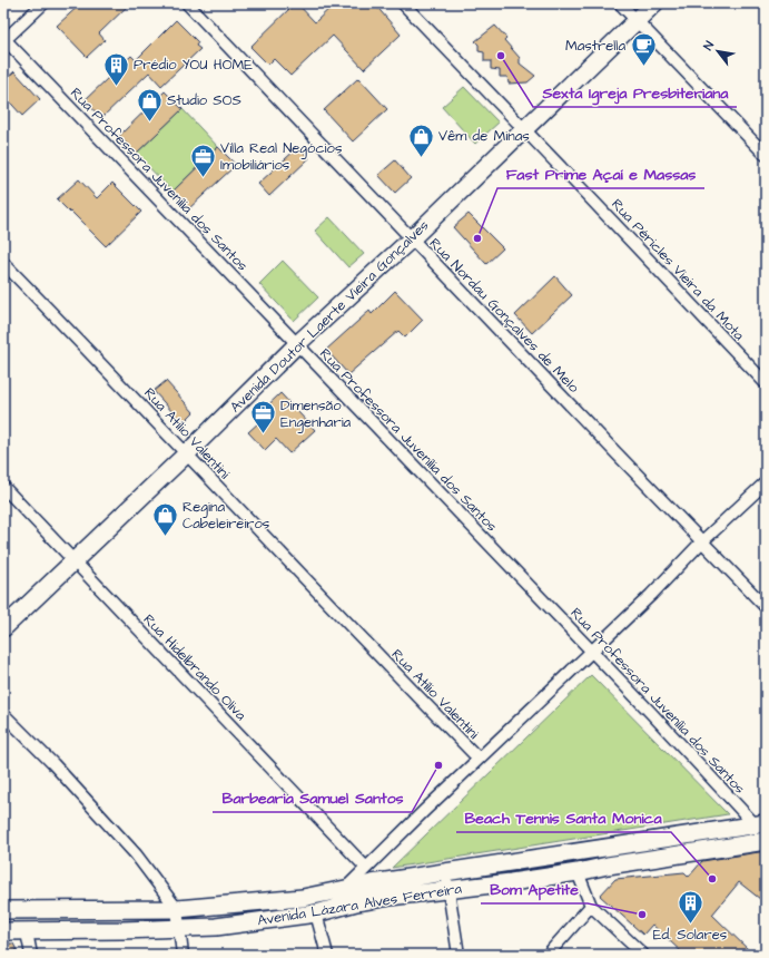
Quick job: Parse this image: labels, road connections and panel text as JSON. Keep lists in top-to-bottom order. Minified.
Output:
{"streets":{"main road":["Avenida Doutor Laerte Vieira Gonçalves","Avenida Lázara Alves Ferreira"],"street":["Rua Professora Juvenília dos Santos","Rua Péricles Vieira da Mota","Rua Nordau Gonçalves de Melo","Rua Atílio Valentini","Rua Hidelbrando Oliva"]},"crossings":[["Rua Professora Juvenília dos Santos","Avenida Doutor Laerte Vieira Gonçalves"],["Rua Professora Juvenília dos Santos","Avenida Lázara Alves Ferreira"],["Rua Péricles Vieira da Mota","Avenida Doutor Laerte Vieira Gonçalves"],["Rua Nordau Gonçalves de Melo","Avenida Doutor Laerte Vieira Gonçalves"],["Avenida Doutor Laerte Vieira Gonçalves","Rua Atílio Valentini"],["Avenida Doutor Laerte Vieira Gonçalves","Rua Hidelbrando Oliva"]],"places":{"other":["Sexta Igreja Presbiteriana","Fast Prime Açaí e Massas","Barbearia Samuel Santos","Beach Tennis Santa Monica","Bom Apetite"],"cafe":["Mastrella"],"building":["Prédio YOU HOME","Ed. Solares"],"shop":["Studio SOS","Vêm de Minas","Regina Cabeleireiros"],"office":["Villa Real Negócios Imobiliários","Dimensão Engenharia"]},"north":"top left"}
